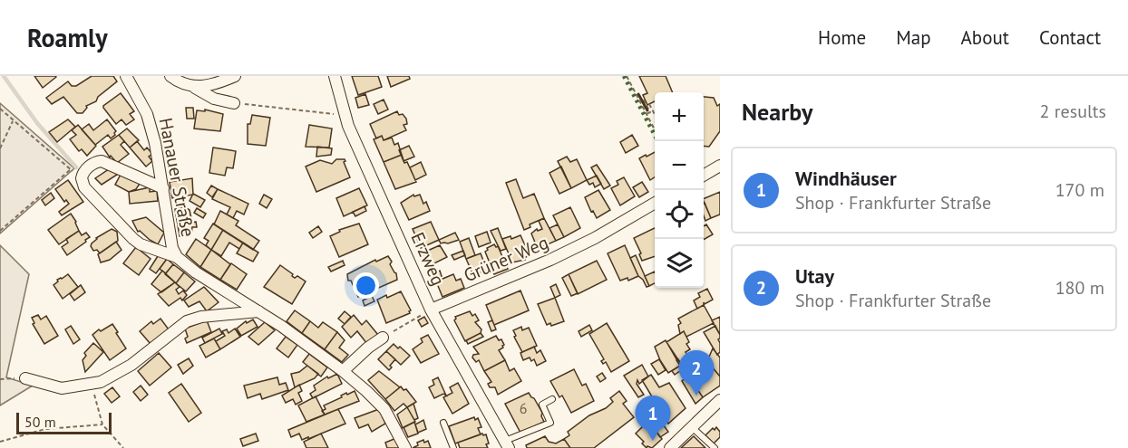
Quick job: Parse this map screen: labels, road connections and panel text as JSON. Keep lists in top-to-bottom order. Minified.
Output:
{"streets":{"street":["Hanauer Straße","Erzweg","Grüner Weg"]},"crossings":[["Erzweg","Grüner Weg"]],"house_numbers":["6"],"scale_bar":"50 m","page":{"header":"Roamly","nav":["Home","Map","About","Contact"],"heading":["Nearby","2 results"],"map_buttons":["+","−"],"list":[{"mark":"1","name":"Windhäuser","note":"Shop · Frankfurter Straße","value":"170 m"},{"mark":"2","name":"Utay","note":"Shop · Frankfurter Straße","value":"180 m"}],"pins":["2","1"],"scale":"50 m"}}
